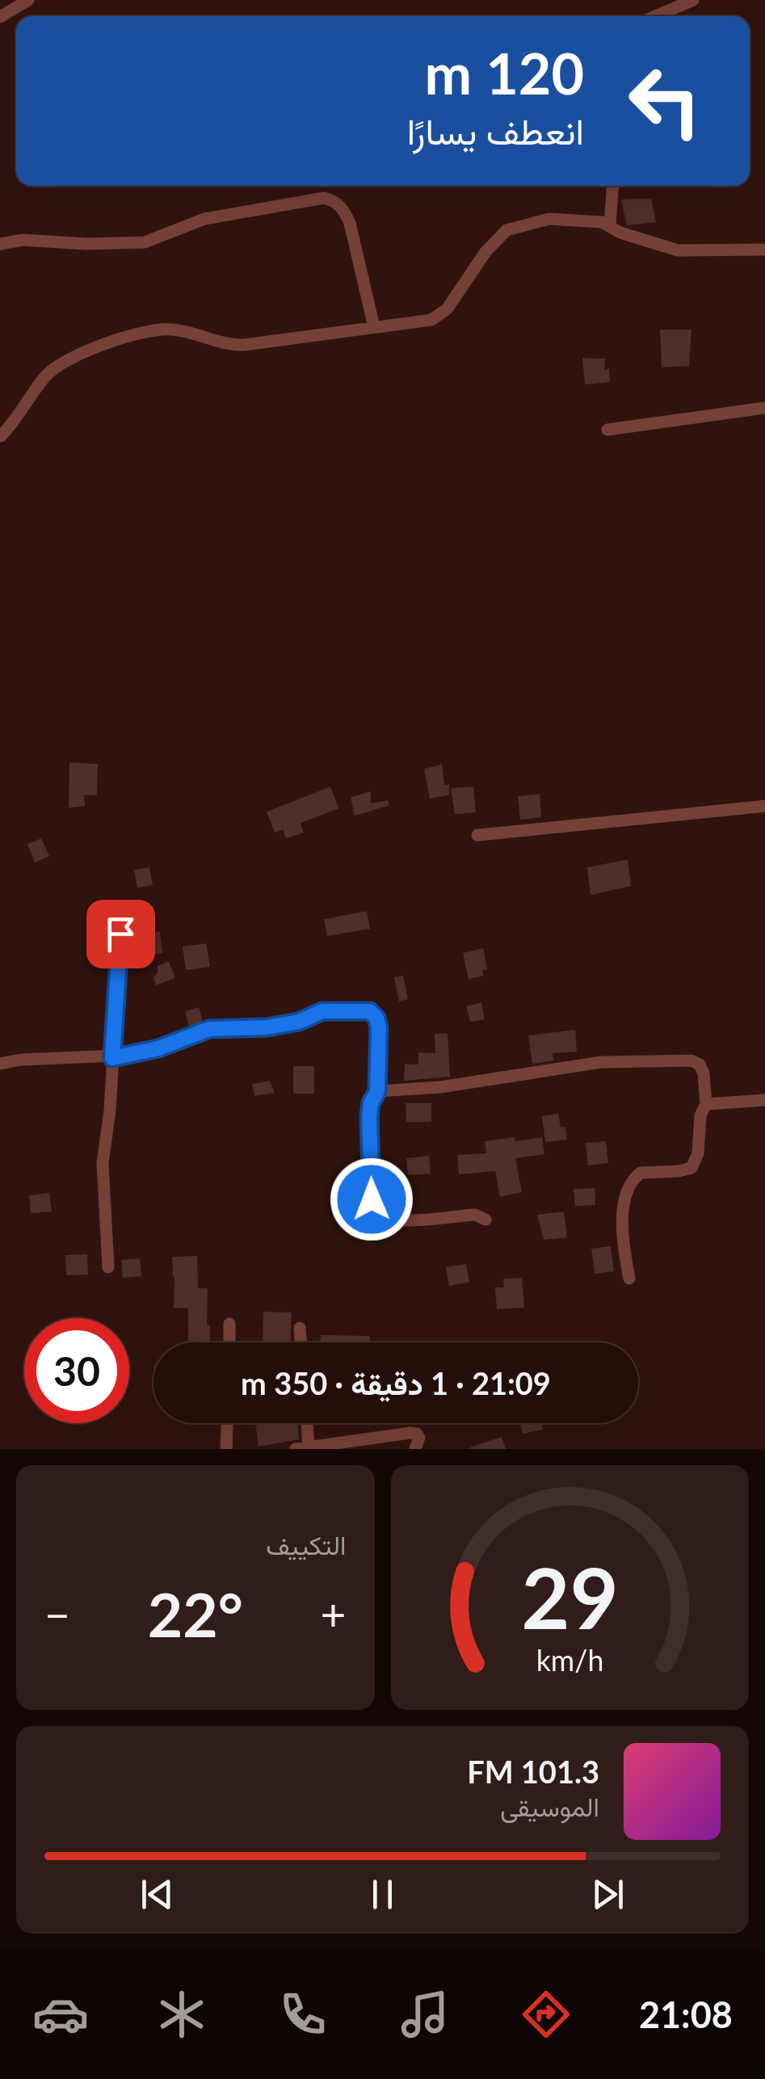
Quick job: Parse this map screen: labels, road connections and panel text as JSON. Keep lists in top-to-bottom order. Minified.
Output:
{"page":{"turn":["120 m","انعطف يسارًا"],"limit":"30","trip":"21:09 · 1 دقيقة · 350 m","tile":"التكييف","heat":["−","22°","+"],"song":["101.3 FM","الموسيقى"],"tabs":"21:08","gauge":["29","km/h"]}}
